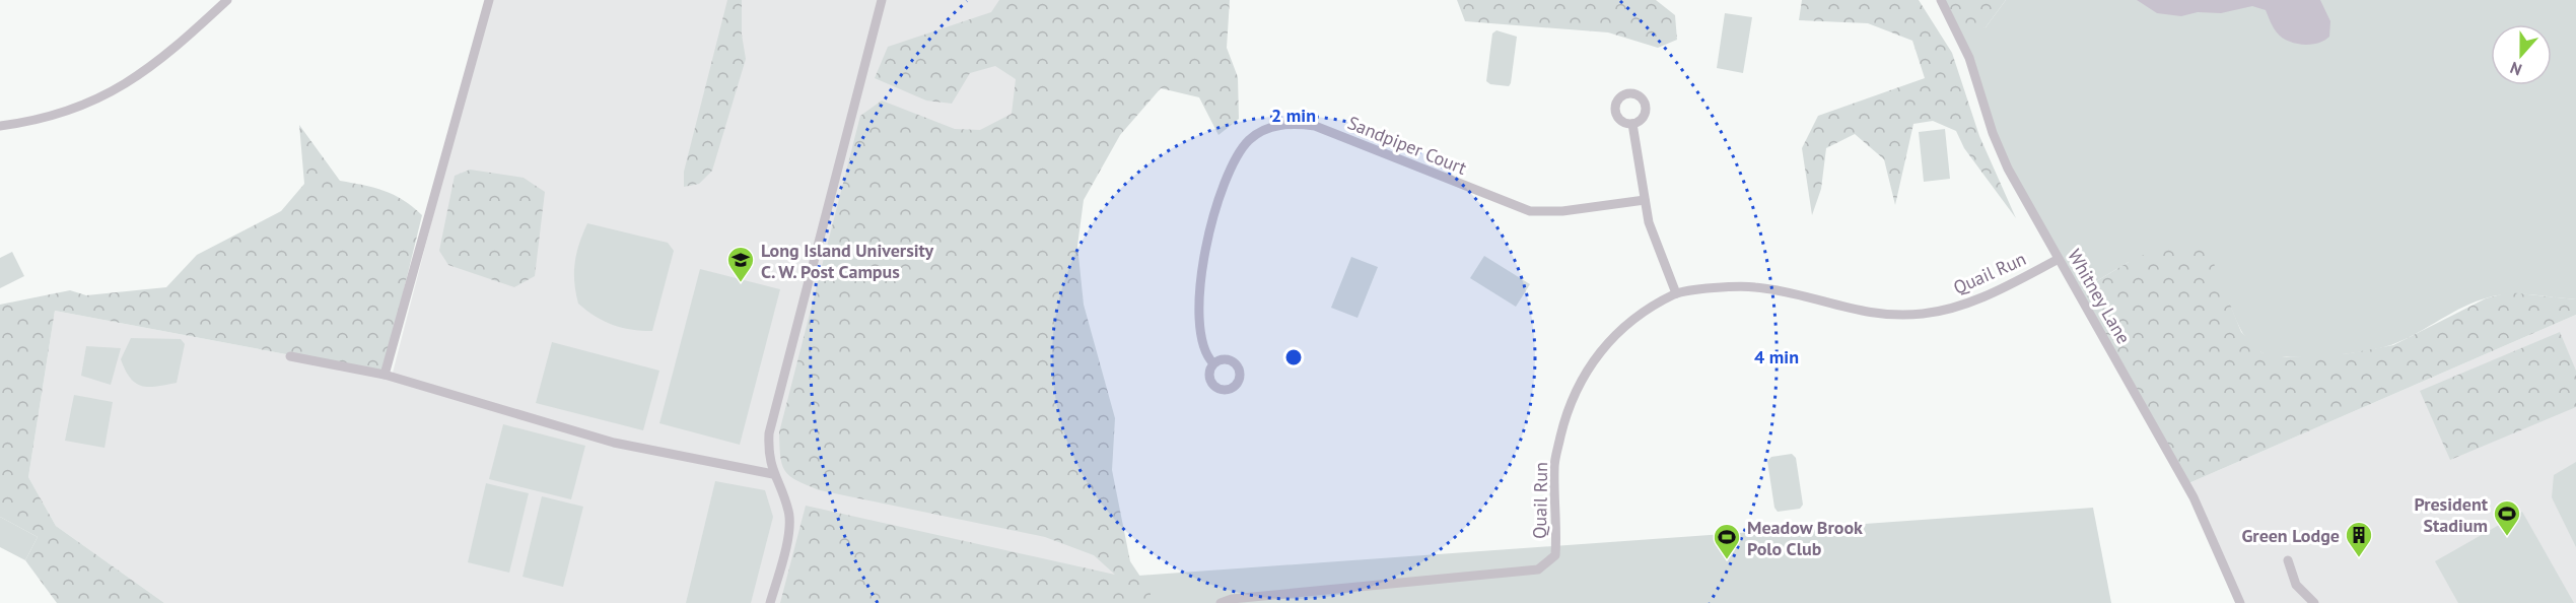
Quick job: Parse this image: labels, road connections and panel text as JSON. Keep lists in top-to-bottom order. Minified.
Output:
{"streets":{"street":["Sandpiper Court","Quail Run","Whitney Lane"]},"crossings":[["Quail Run","Whitney Lane"]],"places":{"school or university":["Long Island University C. W. Post Campus"],"sports":["President Stadium","Meadow Brook Polo Club"],"building":["Green Lodge"]},"north":"bottom","rings":["2 min","4 min"]}
